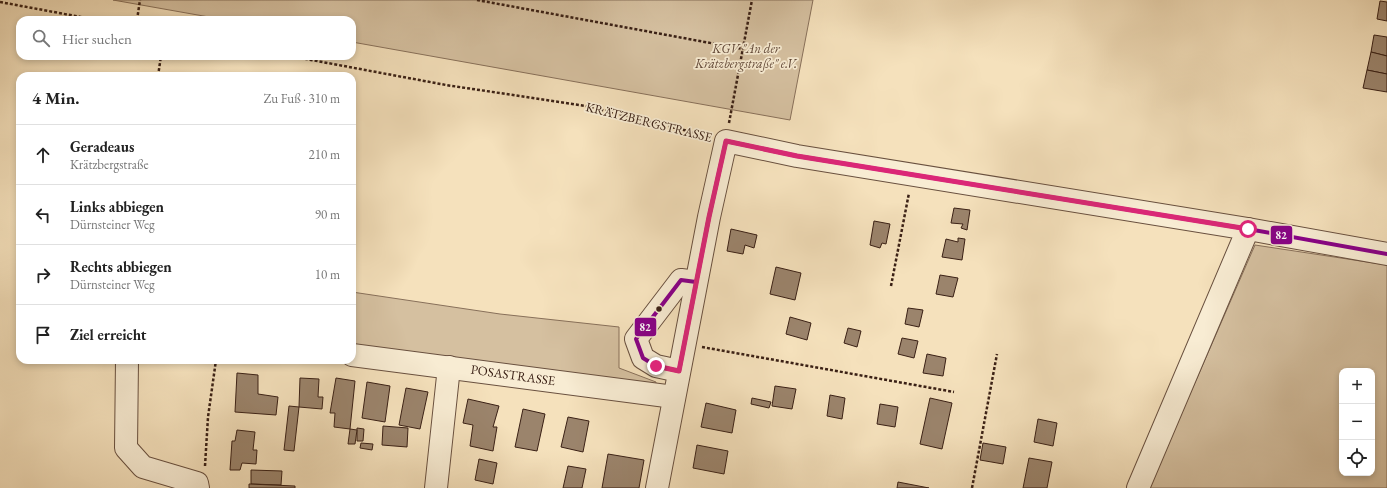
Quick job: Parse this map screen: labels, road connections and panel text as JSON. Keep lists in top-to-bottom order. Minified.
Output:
{"streets":{"street":["KRÄTZBERGSTRASSE","POSASTRASSE"]},"parks":["KGV \"An der Krätzbergstraße\" e.V."],"lines":["transit line 82"],"page":{"search":"Hier suchen","heading":["4 Min.","Zu Fuß · 310 m"],"list":[["Geradeaus","Krätzbergstraße","210 m"],["Links abbiegen","Dürnsteiner Weg","90 m"],["Rechts abbiegen","Dürnsteiner Weg","10 m"],"Ziel erreicht"],"map_buttons":["+","−"]}}
